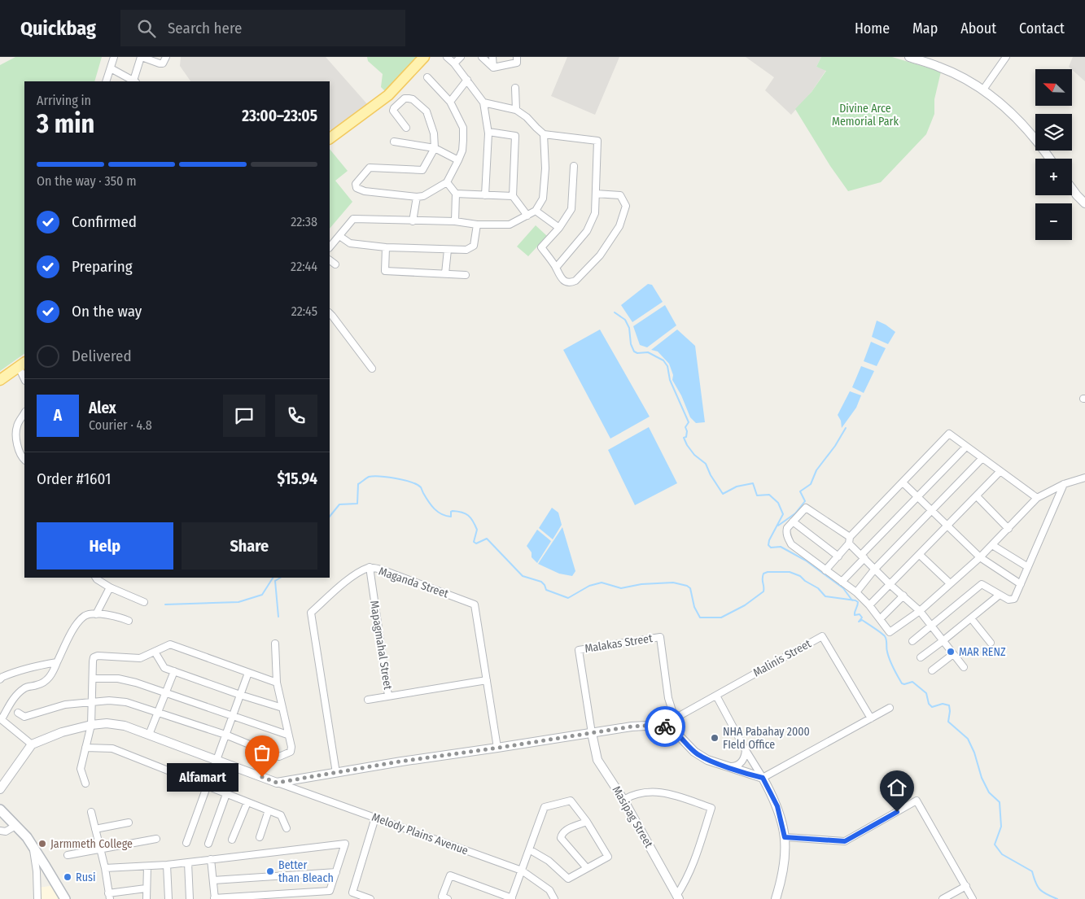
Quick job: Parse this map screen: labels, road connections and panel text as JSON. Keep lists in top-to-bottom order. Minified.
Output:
{"streets":{"street":["Maganda Street","Malakas Street","Mapagmahal Street","Malinis Street","Masipag Street","Melody Plains Avenue"]},"crossings":[["Maganda Street","Mapagmahal Street"],["Malakas Street","Malinis Street"],["Malakas Street","Masipag Street"]],"parks":["Divine Arce Memorial Park"],"places":["MAR RENZ","NHA Pabahay 2000 FIeld Office","Alfamart","Jarmmeth College","Better than Bleach","Rusi"],"north":"top left","page":{"header":"Quickbag","search":"Search here","nav":["Home","Map","About","Contact"],"map_buttons":["+","−"],"heading":["3 min","Arriving in","23:00–23:05"],"panel":["Alex","Courier · 4.8","Order #1601","$15.94"],"bar":"On the way · 350 m","list":[["Confirmed","22:38"],["Preparing","22:44"],["On the way","22:45"],"Delivered"],"round":"A","buttons":["Help","Share"],"bubble":"Alfamart"}}
